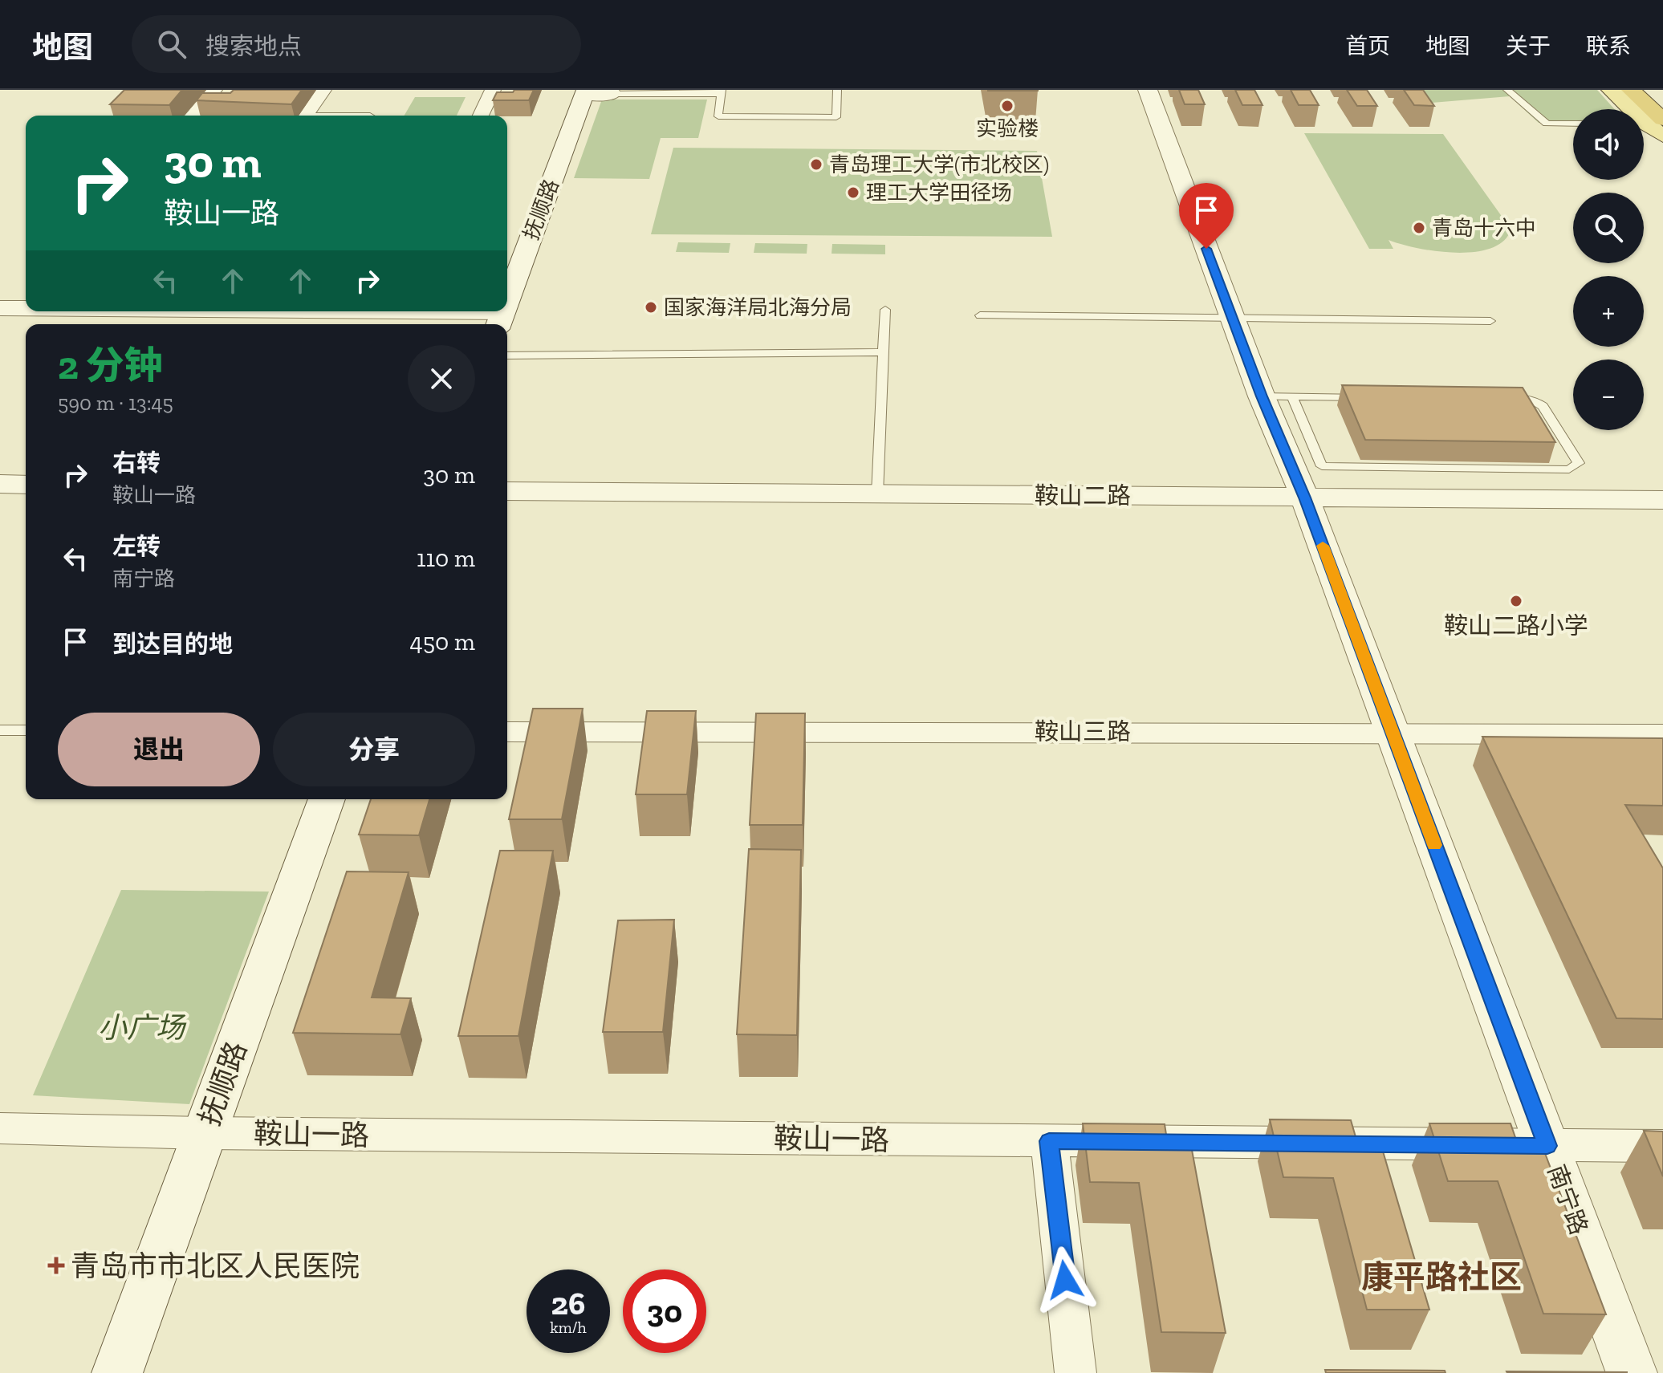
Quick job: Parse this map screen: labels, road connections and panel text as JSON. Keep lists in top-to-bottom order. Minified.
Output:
{"streets":{"street":["抚顺路","鞍山二路","鞍山三路","鞍山一路","南宁路"]},"crossings":[["抚顺路","鞍山一路"],["鞍山二路","南宁路"],["鞍山三路","南宁路"],["鞍山一路","南宁路"]],"districts":["康平路社区"],"parks":["小广场"],"places":{"other":["实验楼","青岛理工大学(市北校区)","理工大学田径场","青岛十六中","国家海洋局北海分局","鞍山二路小学"],"health":["青岛市市北区人民医院"]},"page":{"header":"地图","search":"搜索地点","nav":["首页","地图","关于","联系"],"map_buttons":["+","−"],"turn":["30 m","鞍山一路"],"heading":["2 分钟","590 m · 13:45"],"list":[{"name":"右转","note":"鞍山一路","value":"30 m"},{"name":"左转","note":"南宁路","value":"110 m"},{"name":"到达目的地","value":"450 m"}],"buttons":["退出","分享"],"speed":"26 km/h","limit":"30"}}
